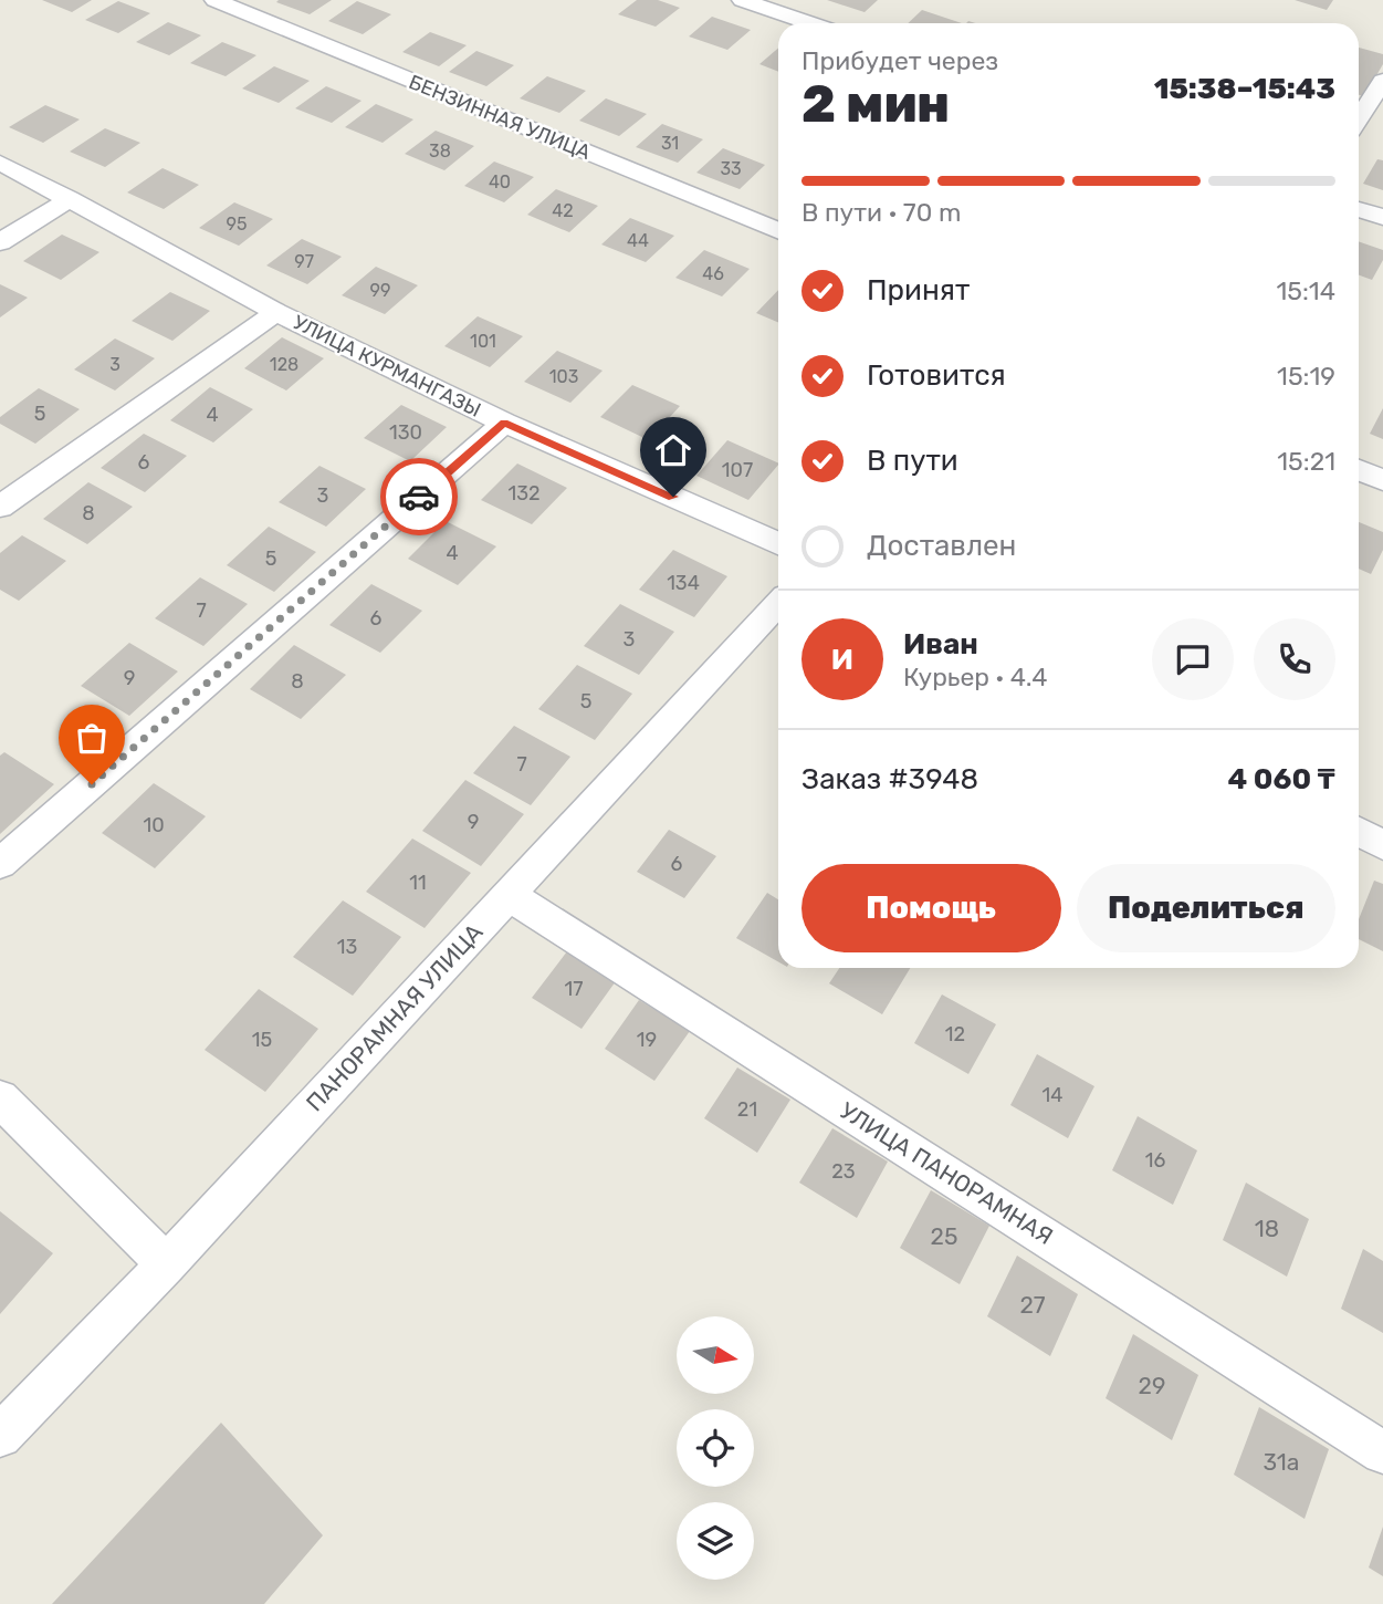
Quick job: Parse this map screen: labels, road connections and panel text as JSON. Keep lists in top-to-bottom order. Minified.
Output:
{"streets":{"street":["БЕНЗИННАЯ УЛИЦА","УЛИЦА КУРМАНГАЗЫ","ПАНОРАМНАЯ УЛИЦА","УЛИЦА ПАНОРАМНАЯ"]},"crossings":[["ПАНОРАМНАЯ УЛИЦА","УЛИЦА ПАНОРАМНАЯ"]],"house_numbers":["31","38","33","40","42","95","44","97","46","99","101","3","128","103","5","4","130","6","107","132","3","8","4","5","134","7","6","3","9","8","5","7","9","10","6","11","13","17","12","15","19","14","21","16","23","18","25","27","29","31а"],"north":"right","page":{"heading":["2 мин","Прибудет через","15:38–15:43"],"panel":["Иван","Курьер · 4.4","Заказ #3948","4 060 ₸"],"bar":"В пути · 70 m","list":[["Принят","15:14"],["Готовится","15:19"],["В пути","15:21"],"Доставлен"],"round":"И","buttons":["Помощь","Поделиться"]}}
